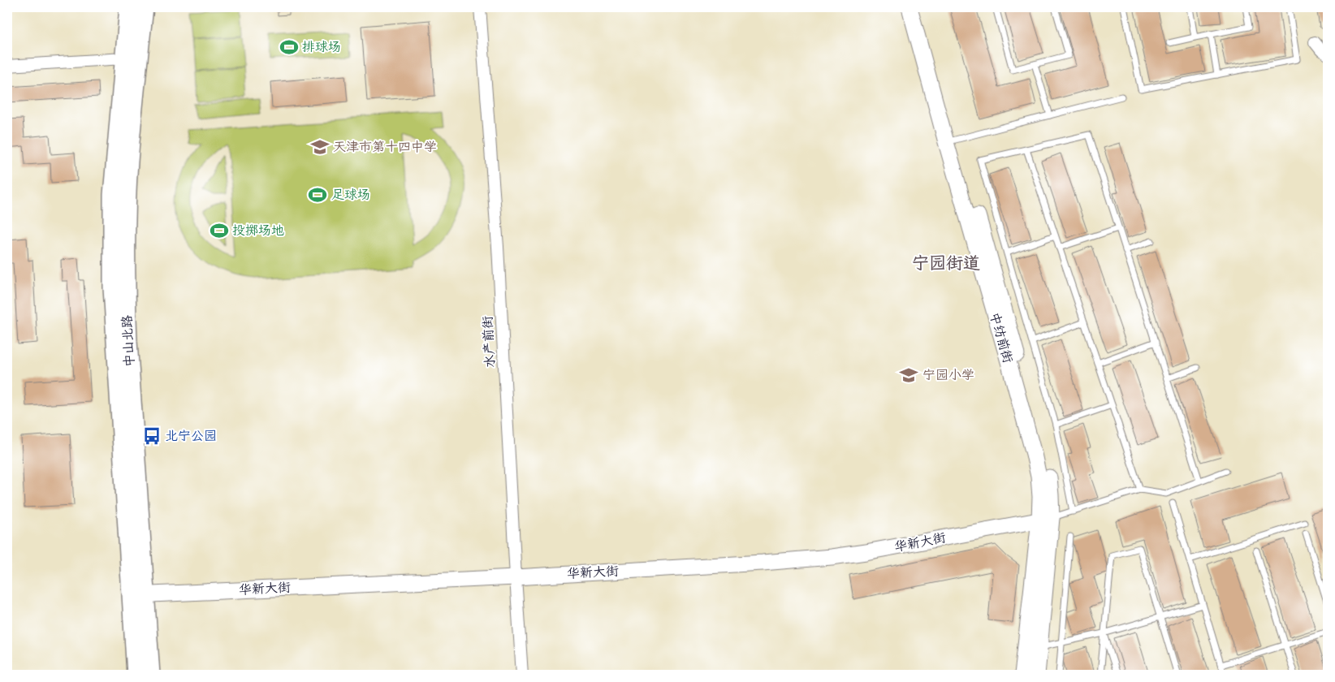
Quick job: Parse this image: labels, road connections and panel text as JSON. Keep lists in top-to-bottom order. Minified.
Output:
{"streets":{"main road":["中山北路"],"street":["中纺前街","水产前街","华新大街"]},"crossings":[["中纺前街","华新大街"],["中山北路","华新大街"],["水产前街","华新大街"]],"districts":["宁园街道"],"places":{"sports":["排球场","足球场","投掷场地"],"school or university":["天津市第十四中学","宁园小学"],"bus stop":["北宁公园"]}}
